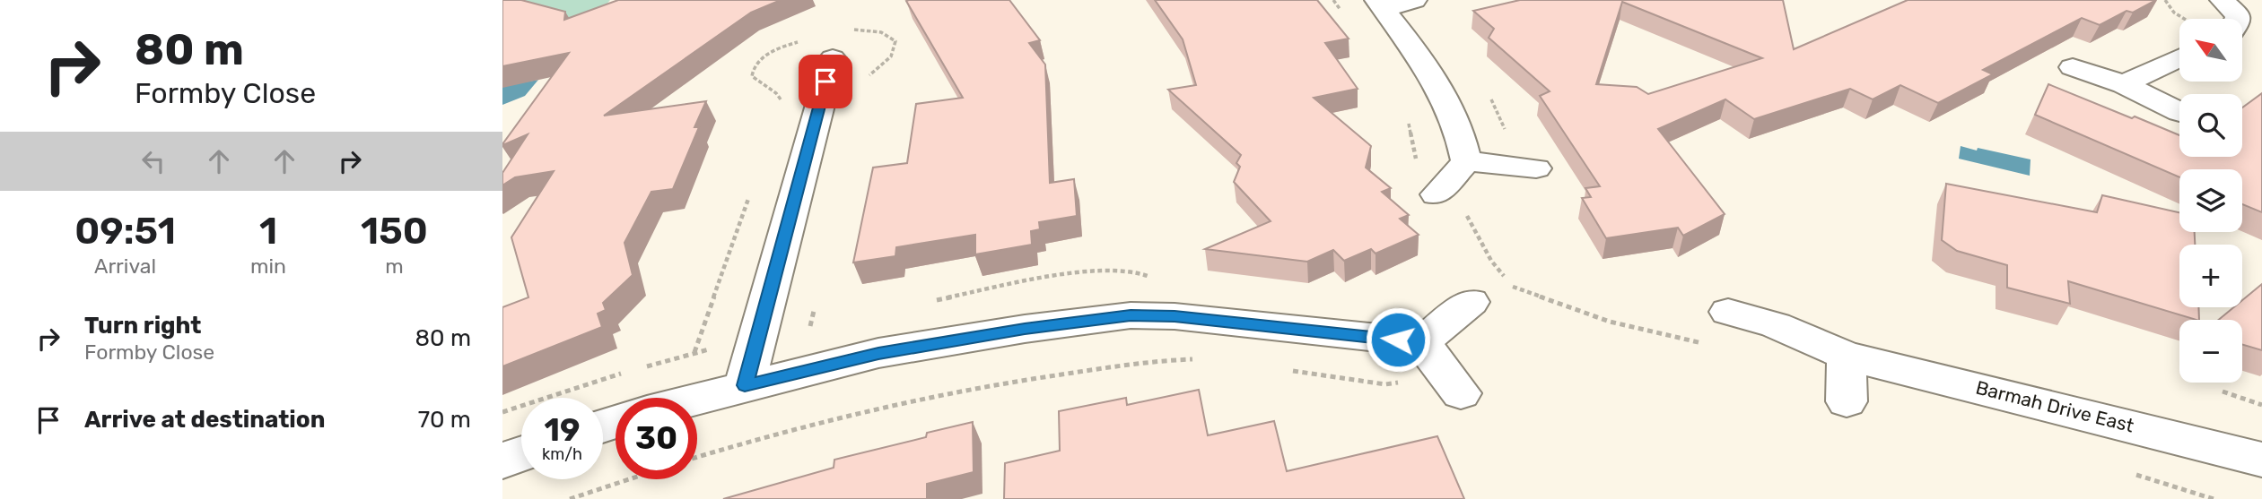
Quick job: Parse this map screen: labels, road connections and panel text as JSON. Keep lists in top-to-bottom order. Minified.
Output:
{"streets":{"street":["Barmah Drive East"]},"north":"top left","page":{"turn":["80 m","Formby Close"],"map_buttons":["+","−"],"eta":["09:51","Arrival","1","min","150","m"],"list":[{"name":"Turn right","note":"Formby Close","value":"80 m"},{"name":"Arrive at destination","value":"70 m"}],"speed":"19 km/h","limit":"30"}}
